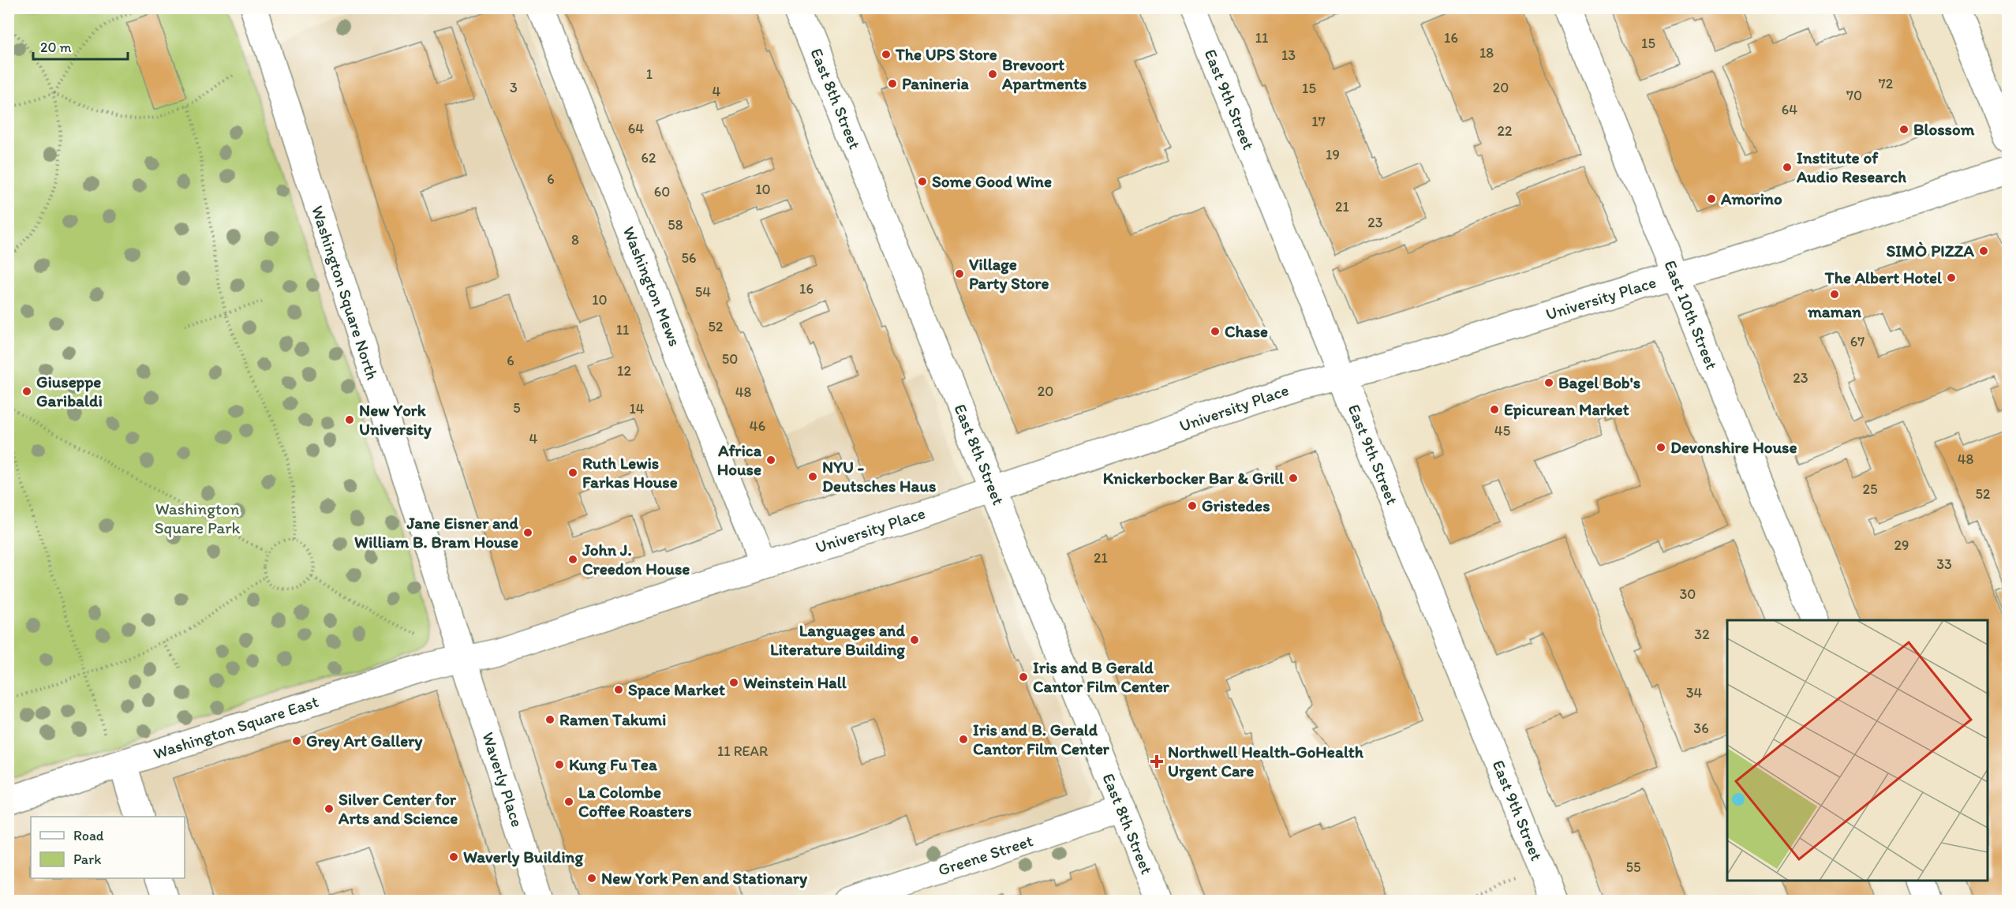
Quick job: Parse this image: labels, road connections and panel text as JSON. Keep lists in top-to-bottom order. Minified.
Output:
{"streets":{"street":["East 8th Street","East 9th Street","Washington Mews","Washington Square North","University Place","East 10th Street","Washington Square East","Waverly Place","Greene Street"]},"crossings":[["East 8th Street","University Place"],["East 8th Street","Greene Street"],["East 9th Street","University Place"],["Washington Mews","University Place"],["Washington Square North","University Place"],["Washington Square North","Washington Square East"],["Washington Square North","Waverly Place"],["University Place","East 10th Street"],["University Place","Washington Square East"],["University Place","Waverly Place"],["Washington Square East","Waverly Place"]],"parks":["Washington Square Park"],"places":{"other":["The UPS Store","Brevoort Apartments","Panineria","Blossom","Institute of Audio Research","Some Good Wine","Amorino","SIMÒ PIZZA","Village Party Store","The Albert Hotel","maman","Chase","Bagel Bob's","Giuseppe Garibaldi","Epicurean Market","New York University","Devonshire House","Africa House","Ruth Lewis Farkas House","NYU - Deutsches Haus","Knickerbocker Bar & Grill","Gristedes","Jane Eisner and William B. Bram House","John J. Creedon House","Languages and Literature Building","Iris and B Gerald Cantor Film Center","Weinstein Hall","Space Market","Ramen Takumi","Iris and B. Gerald Cantor Film Center","Grey Art Gallery","Kung Fu Tea","La Colombe Coffee Roasters","Silver Center for Arts and Science","Waverly Building","New York Pen and Stationary"],"health":["Northwell Health-GoHealth Urgent Care"]},"house_numbers":["11","16","15","18","13","1","72","3","20","15","4","70","64","17","64","22","19","62","6","10","60","21","23","58","8","56","16","54","10","52","11","67","50","6","12","23","20","48","5","14","46","45","4","48","25","52","29","21","33","30","32","34","36","11 REAR","55"],"legend":["Road","Park"],"scale_bar":"20 m"}
